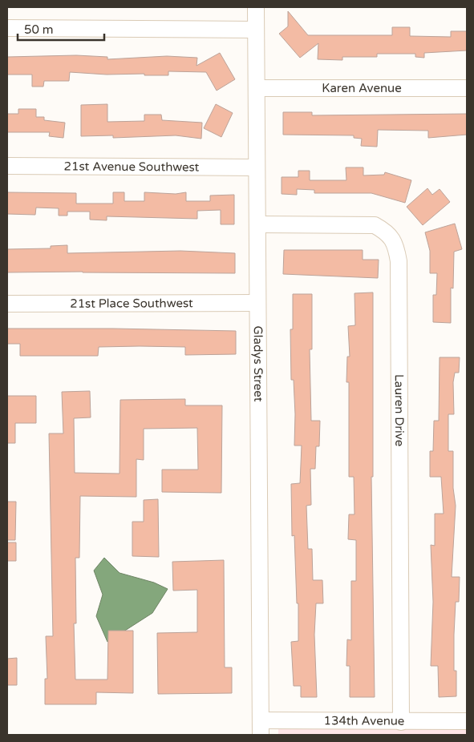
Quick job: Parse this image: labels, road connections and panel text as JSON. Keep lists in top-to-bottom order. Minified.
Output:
{"streets":{"street":["Karen Avenue","21st Avenue Southwest","21st Place Southwest","Gladys Street","Lauren Drive","134th Avenue"]},"crossings":[["Karen Avenue","Gladys Street"],["21st Avenue Southwest","Gladys Street"],["21st Place Southwest","Gladys Street"],["Gladys Street","Lauren Drive"],["Gladys Street","134th Avenue"],["Lauren Drive","134th Avenue"]],"scale_bar":"50 m"}
